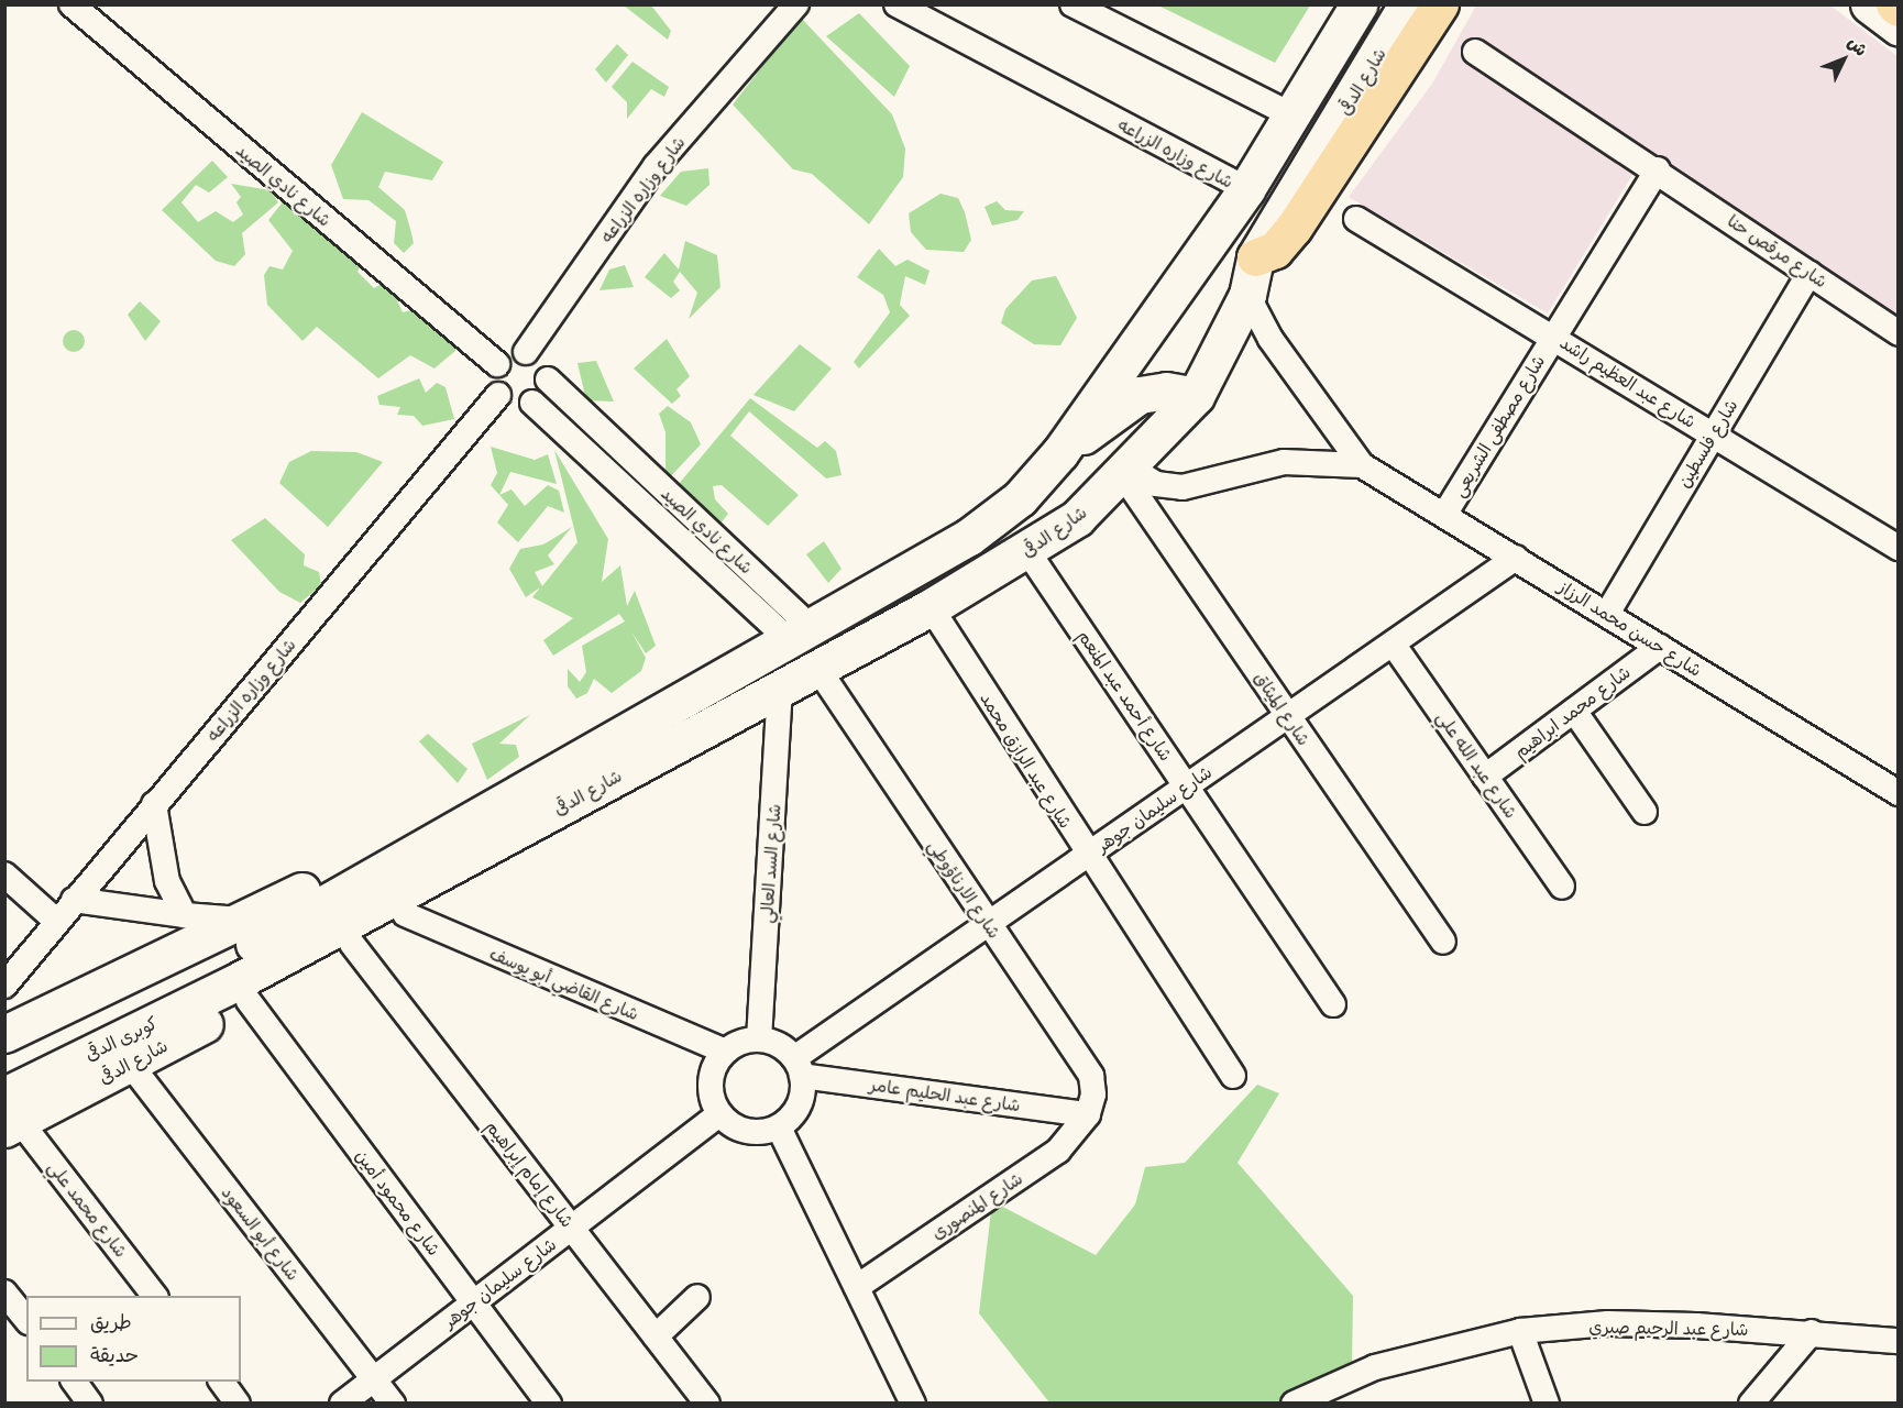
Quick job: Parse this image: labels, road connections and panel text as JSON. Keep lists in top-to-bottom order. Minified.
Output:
{"streets":{"main road":["شارع الدقى","كوبرى الدقى"],"street":["شارع وزاره الزراعه","شارع نادي الصيد","شارع مرقص حنا","شارع عبد العظيم راشد","شارع مصطفى الشريعى","شارع فلسطين","شارع حسن محمد الرزاز","شارع أحمد عبد المنعم","شارع الميثاق","شارع محمد ابراهيم","شارع عبد الرازق محمد","شارع عبد الله علي","شارع سليمان جوهر","شارع السد العالي","شارع الارناؤوطي","شارع القاضي أبو يوسف","شارع عبد الحليم عامر","شارع إمام إبراهيم","شارع محمود أمين","شارع المنصورى","شارع محمد علي","شارع أبو السعود","شارع عبد الرحيم صبري"]},"crossings":[["شارع الدقى","شارع وزاره الزراعه"],["شارع الدقى","شارع نادي الصيد"],["شارع الدقى","شارع حسن محمد الرزاز"],["شارع الدقى","شارع أحمد عبد المنعم"],["شارع الدقى","شارع الميثاق"],["شارع الدقى","شارع عبد الرازق محمد"],["شارع الدقى","شارع السد العالي"],["شارع الدقى","شارع الارناؤوطي"],["شارع الدقى","شارع القاضي أبو يوسف"],["شارع الدقى","كوبرى الدقى"],["شارع الدقى","شارع إمام إبراهيم"],["شارع الدقى","شارع محمود أمين"],["شارع الدقى","شارع محمد علي"],["شارع الدقى","شارع أبو السعود"],["شارع وزاره الزراعه","شارع نادي الصيد"],["شارع مرقص حنا","شارع مصطفى الشريعى"],["شارع مرقص حنا","شارع فلسطين"],["شارع عبد العظيم راشد","شارع مصطفى الشريعى"],["شارع عبد العظيم راشد","شارع فلسطين"],["شارع مصطفى الشريعى","شارع حسن محمد الرزاز"],["شارع فلسطين","شارع حسن محمد الرزاز"],["شارع حسن محمد الرزاز","شارع الميثاق"],["شارع حسن محمد الرزاز","شارع محمد ابراهيم"],["شارع حسن محمد الرزاز","شارع سليمان جوهر"],["شارع أحمد عبد المنعم","شارع سليمان جوهر"],["شارع الميثاق","شارع سليمان جوهر"],["شارع محمد ابراهيم","شارع عبد الله علي"],["شارع عبد الرازق محمد","شارع سليمان جوهر"],["شارع عبد الله علي","شارع سليمان جوهر"],["شارع سليمان جوهر","شارع السد العالي"],["شارع سليمان جوهر","شارع الارناؤوطي"],["شارع سليمان جوهر","شارع القاضي أبو يوسف"],["شارع سليمان جوهر","شارع عبد الحليم عامر"],["شارع سليمان جوهر","شارع إمام إبراهيم"],["شارع سليمان جوهر","شارع محمود أمين"],["شارع سليمان جوهر","شارع أبو السعود"],["شارع السد العالي","شارع القاضي أبو يوسف"],["شارع السد العالي","شارع عبد الحليم عامر"],["شارع الارناؤوطي","شارع عبد الحليم عامر"],["شارع الارناؤوطي","شارع المنصورى"],["شارع القاضي أبو يوسف","شارع عبد الحليم عامر"],["كوبرى الدقى","شارع محمود أمين"],["كوبرى الدقى","شارع محمد علي"],["شارع عبد الحليم عامر","شارع المنصورى"]],"legend":["طريق","حديقة"],"north":"top right"}
